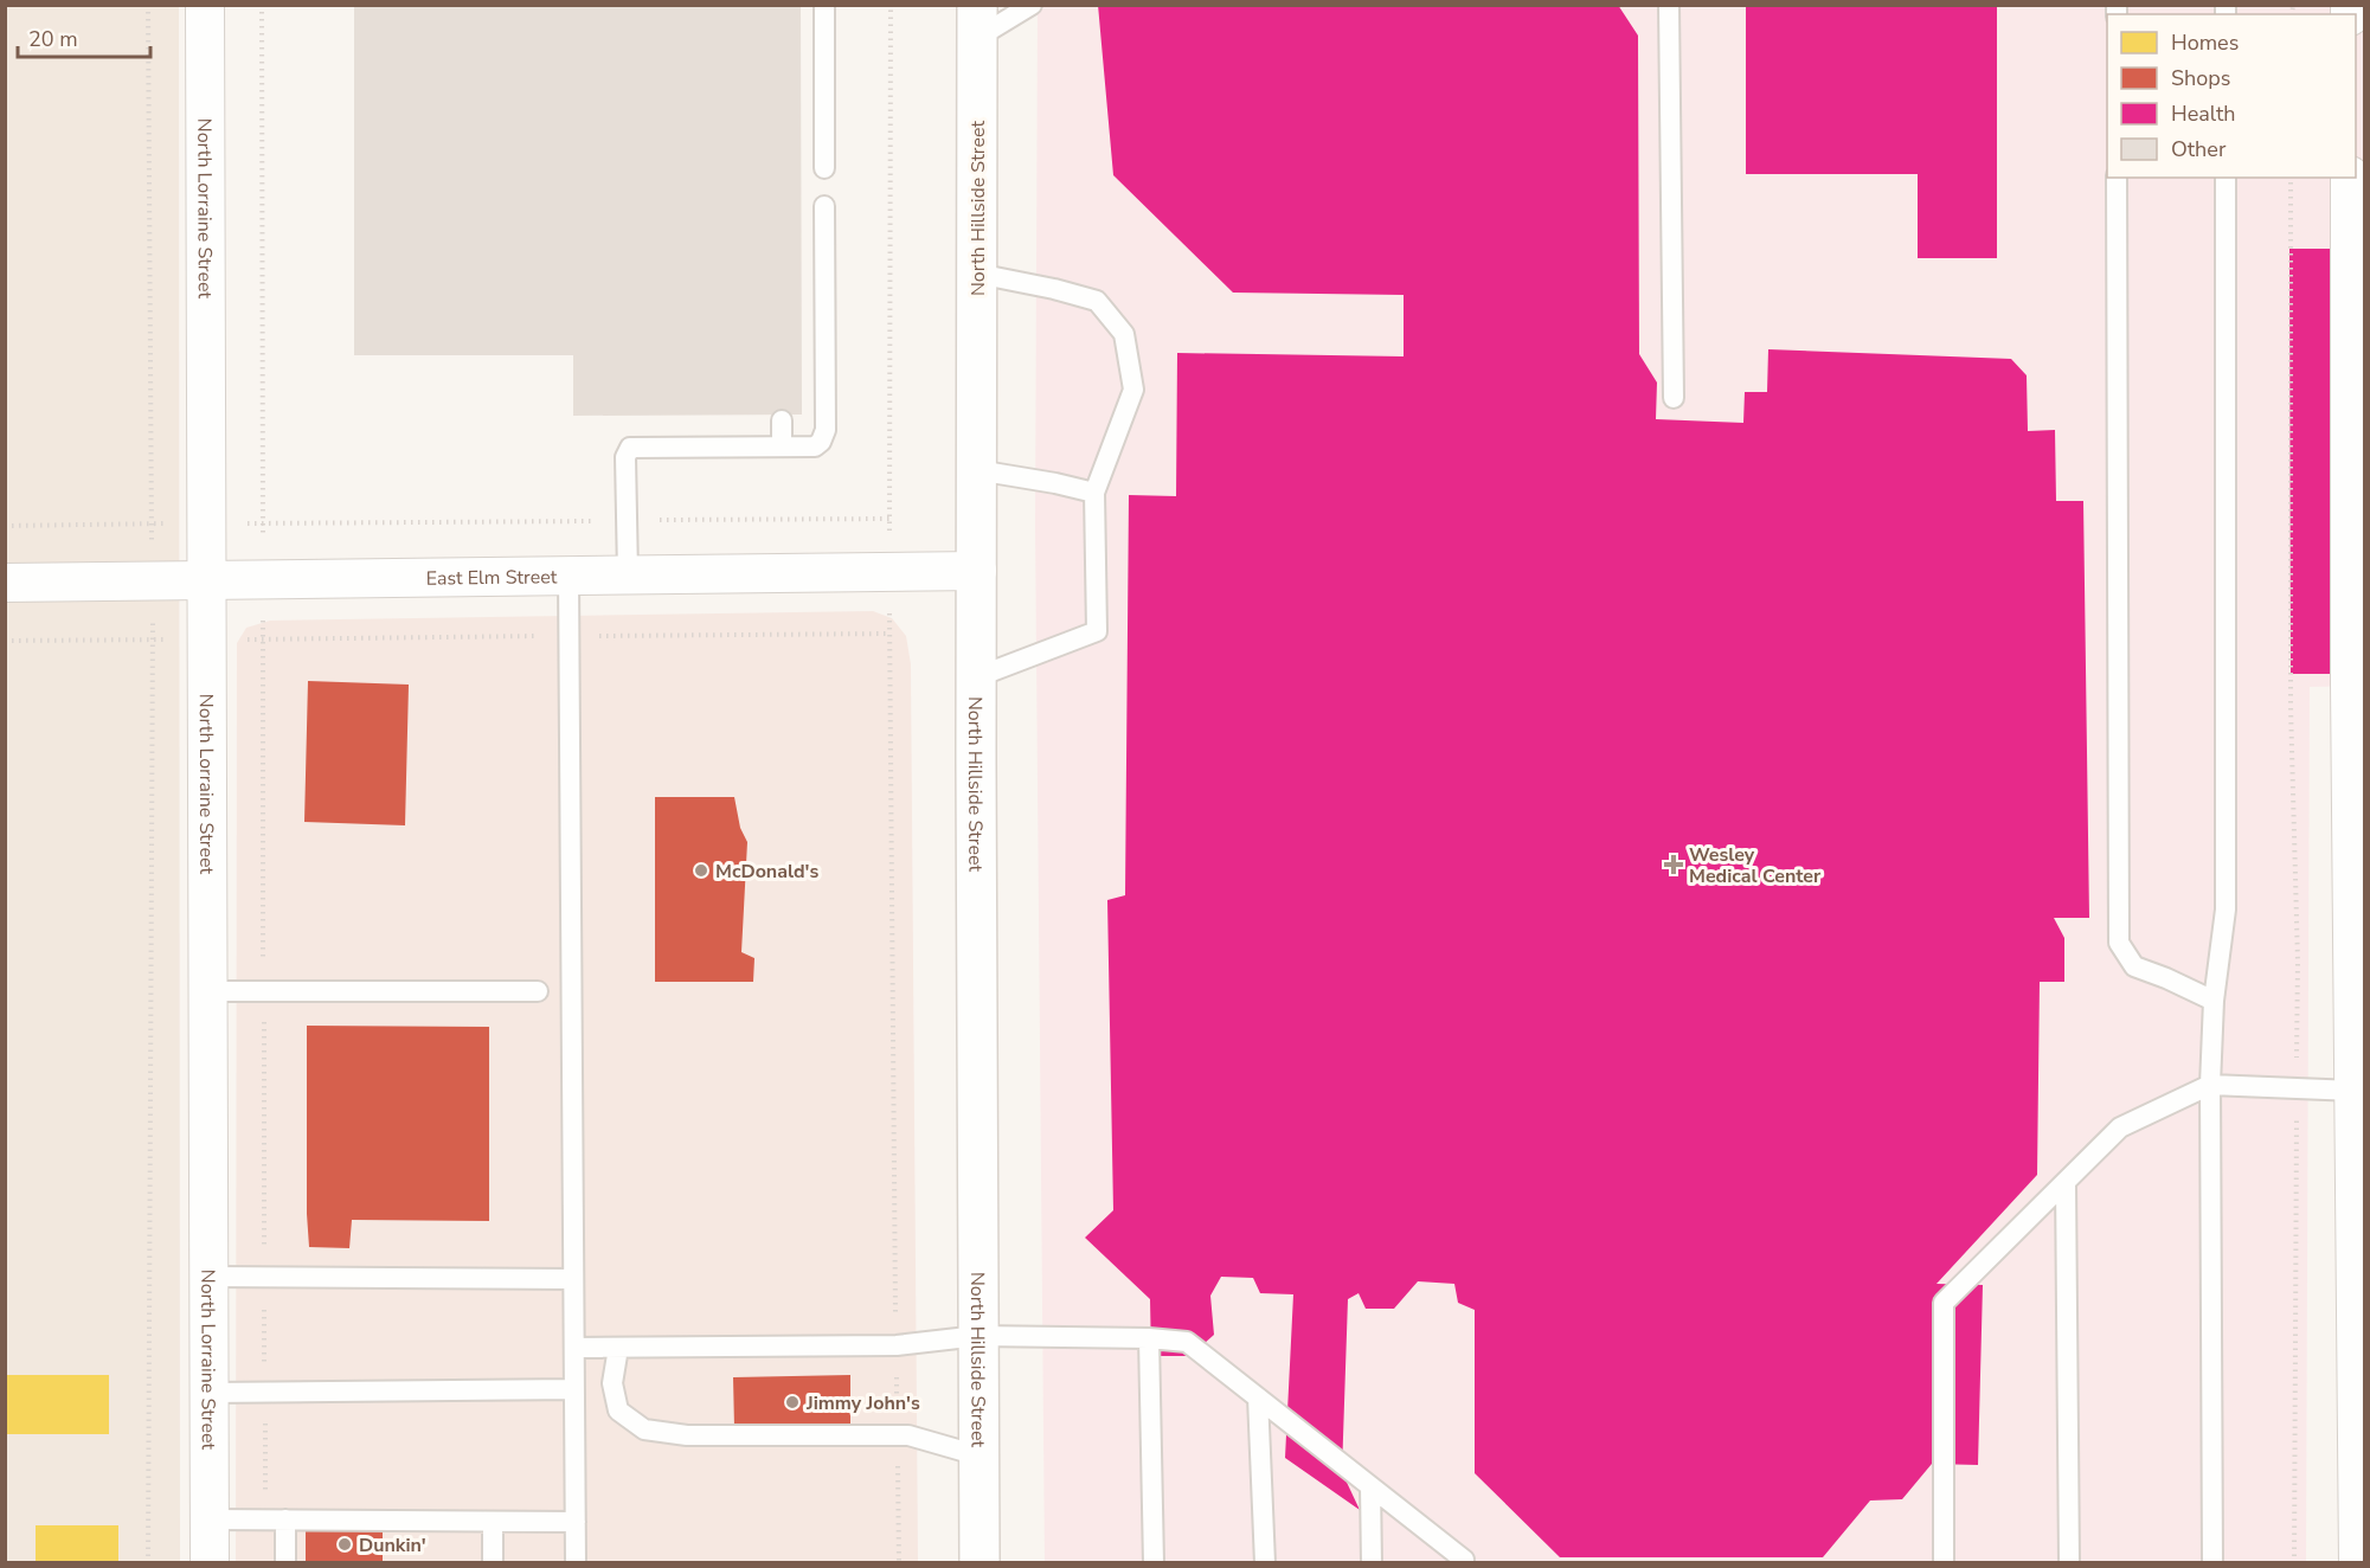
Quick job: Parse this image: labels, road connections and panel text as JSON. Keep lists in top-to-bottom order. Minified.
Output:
{"streets":{"main road":["North Hillside Street"],"street":["North Lorraine Street","East Elm Street"]},"crossings":[["North Lorraine Street","East Elm Street"],["North Hillside Street","East Elm Street"]],"places":{"health":["Wesley Medical Center"],"other":["McDonald's","Jimmy John's","Dunkin'"]},"legend":["Homes","Shops","Health","Other"],"scale_bar":"20 m"}
